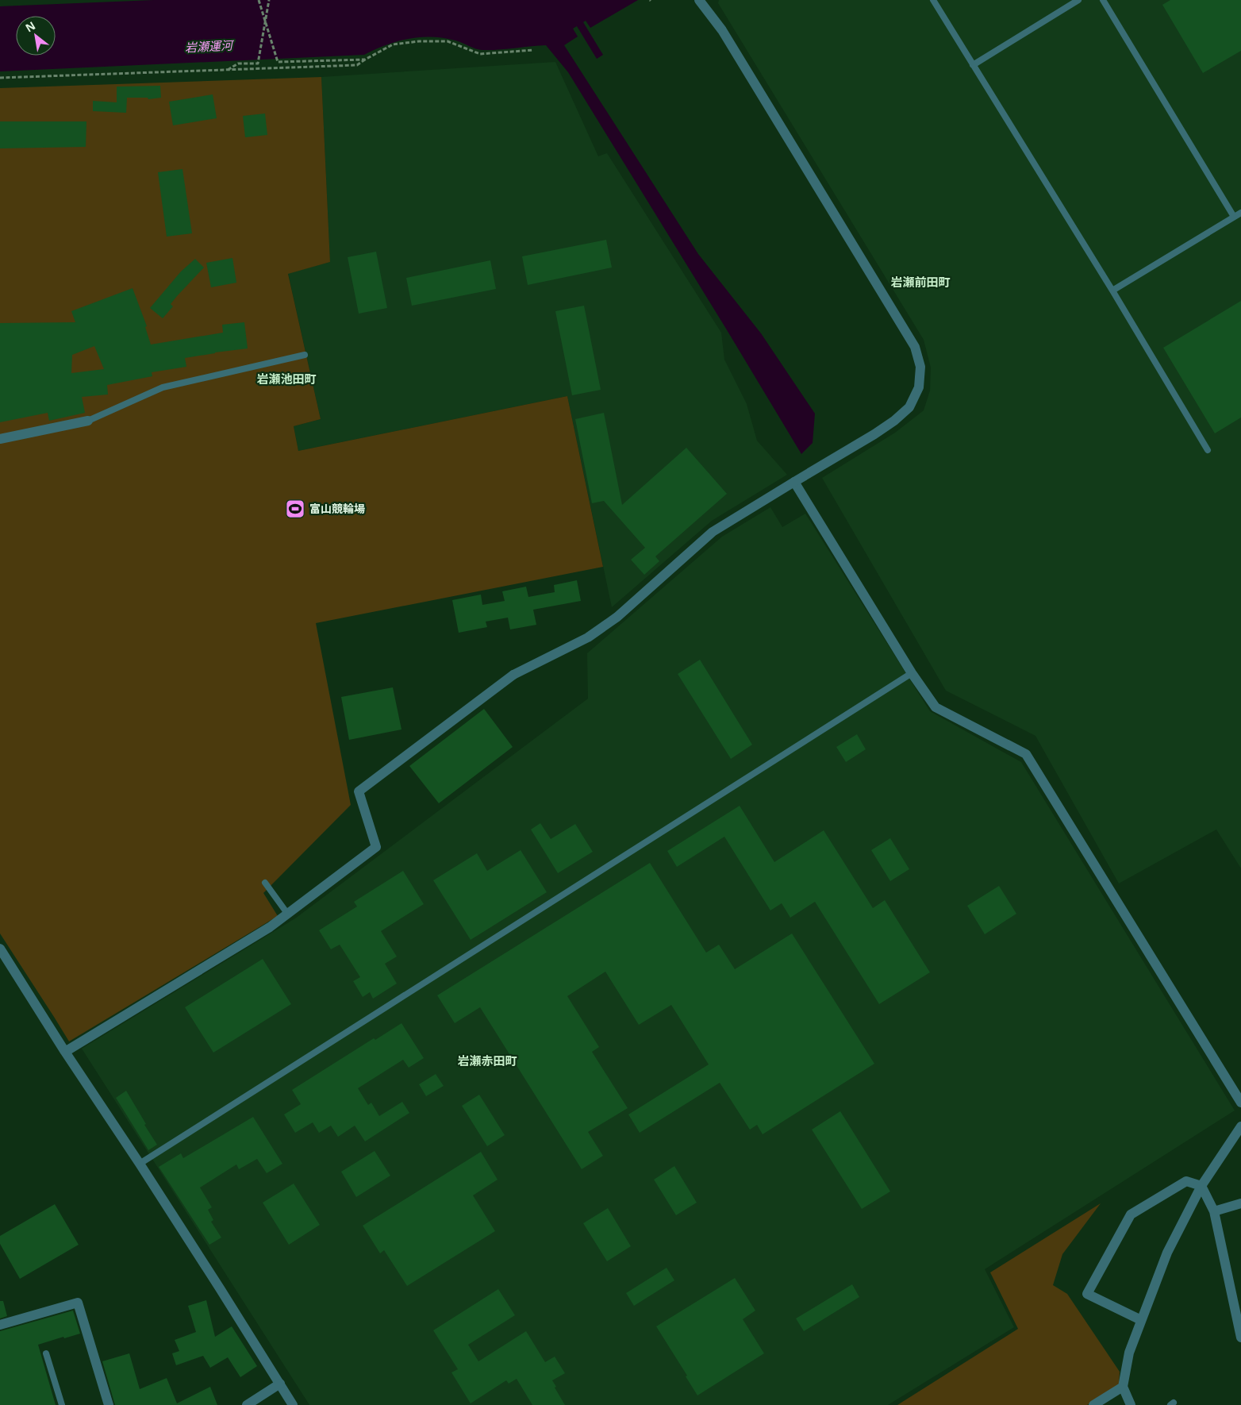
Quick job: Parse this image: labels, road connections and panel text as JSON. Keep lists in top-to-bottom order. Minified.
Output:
{"districts":["岩瀬前田町","岩瀬池田町","岩瀬赤田町"],"water":["岩瀬運河"],"places":{"sports":["富山競輪場"]},"north":"top left"}
